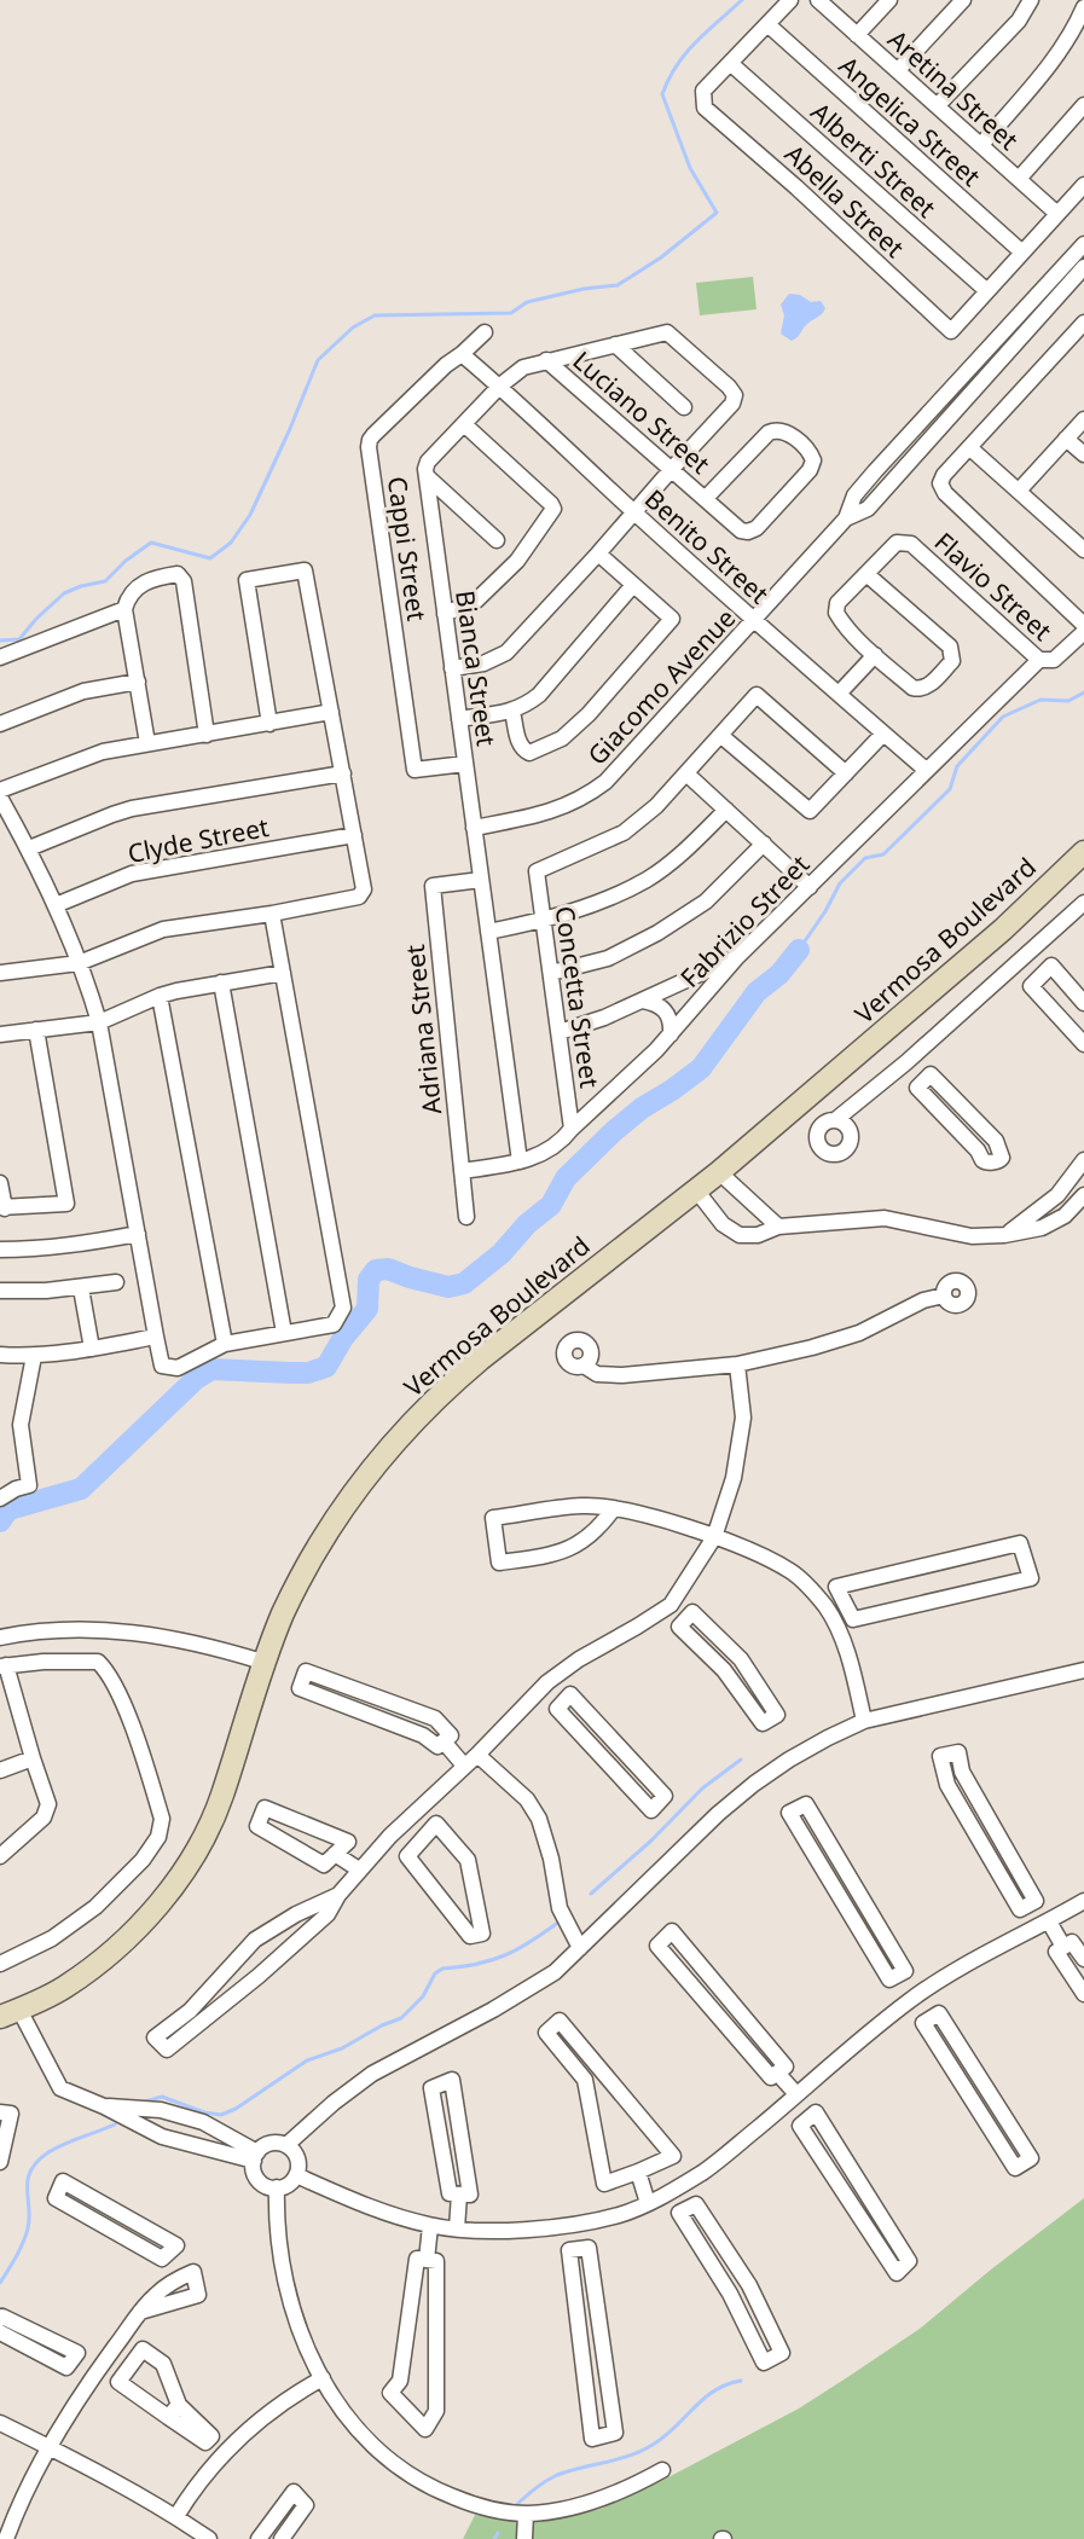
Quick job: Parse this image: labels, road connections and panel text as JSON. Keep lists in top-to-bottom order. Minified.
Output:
{"streets":{"main road":["Vermosa Boulevard"],"street":["Aretina Street","Angelica Street","Alberti Street","Abella Street","Luciano Street","Benito Street","Cappi Street","Flavio Street","Bianca Street","Giacomo Avenue","Clyde Street","Fabrizio Street","Concetta Street","Adriana Street"]},"crossings":[["Alberti Street","Abella Street"],["Benito Street","Cappi Street"],["Benito Street","Giacomo Avenue"],["Benito Street","Fabrizio Street"],["Cappi Street","Bianca Street"],["Flavio Street","Fabrizio Street"],["Bianca Street","Giacomo Avenue"],["Bianca Street","Fabrizio Street"],["Bianca Street","Adriana Street"],["Fabrizio Street","Concetta Street"],["Fabrizio Street","Adriana Street"]]}
